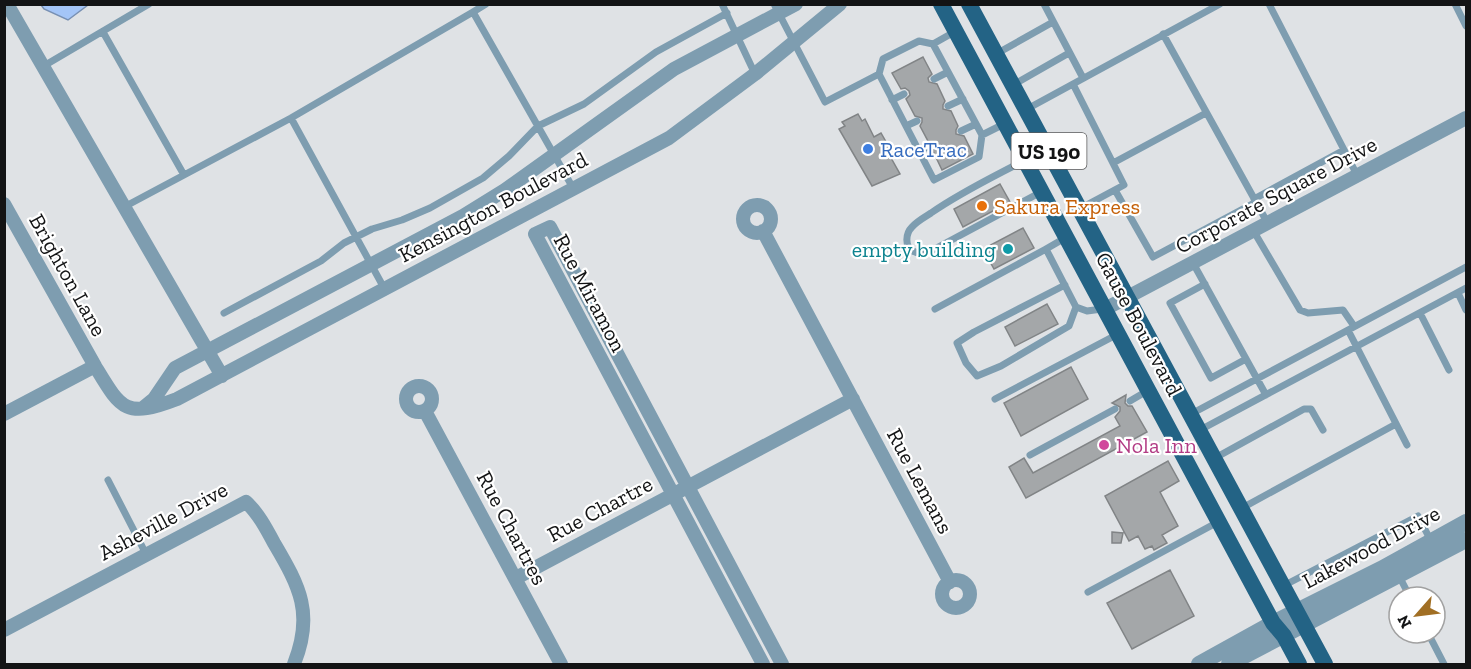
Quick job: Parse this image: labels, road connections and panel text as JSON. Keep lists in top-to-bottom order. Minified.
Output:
{"streets":{"main road":["US 190","Gause Boulevard"],"street":["Corporate Square Drive","Kensington Boulevard","Brighton Lane","Rue Miramon","Rue Lemans","Rue Chartre","Asheville Drive","Rue Chartres","Lakewood Drive"]},"crossings":[["Corporate Square Drive","Gause Boulevard"],["Rue Miramon","Rue Chartre"],["Gause Boulevard","Lakewood Drive"],["Rue Chartre","Rue Chartres"]],"places":["RaceTrac","Sakura Express","empty building","Nola Inn"],"north":"bottom left"}
